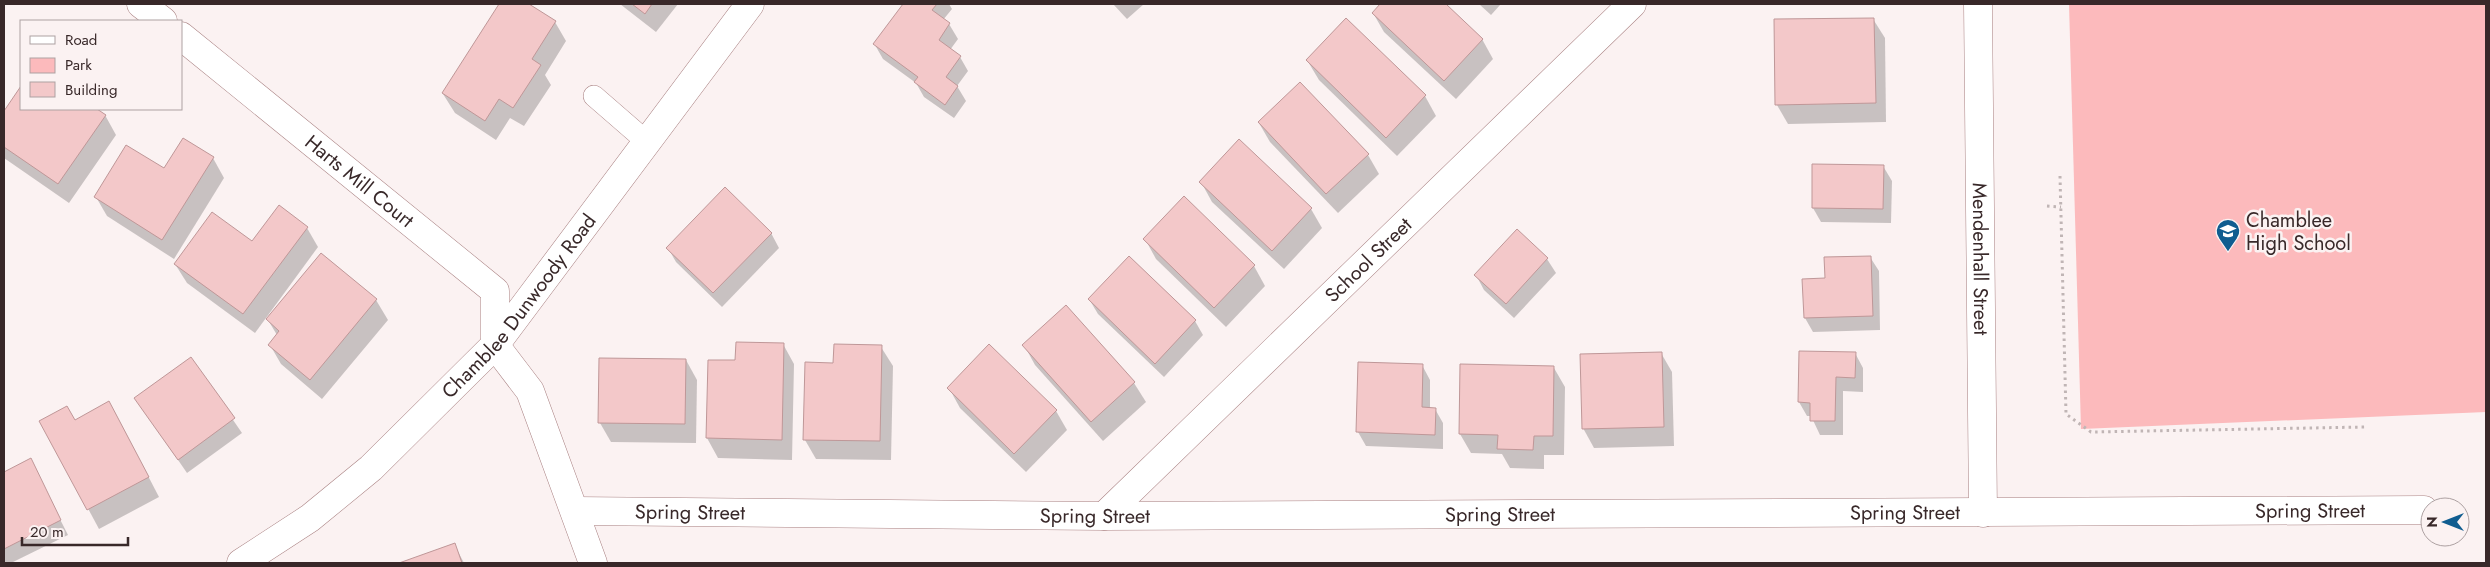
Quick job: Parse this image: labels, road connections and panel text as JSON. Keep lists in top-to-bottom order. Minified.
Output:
{"streets":{"street":["Harts Mill Court","Mendenhall Street","School Street","Chamblee Dunwoody Road","Spring Street"]},"crossings":[["Harts Mill Court","Chamblee Dunwoody Road"],["Mendenhall Street","Spring Street"],["School Street","Spring Street"]],"places":{"school or university":["Chamblee High School"]},"legend":["Road","Park","Building"],"scale_bar":"20 m","north":"left"}
